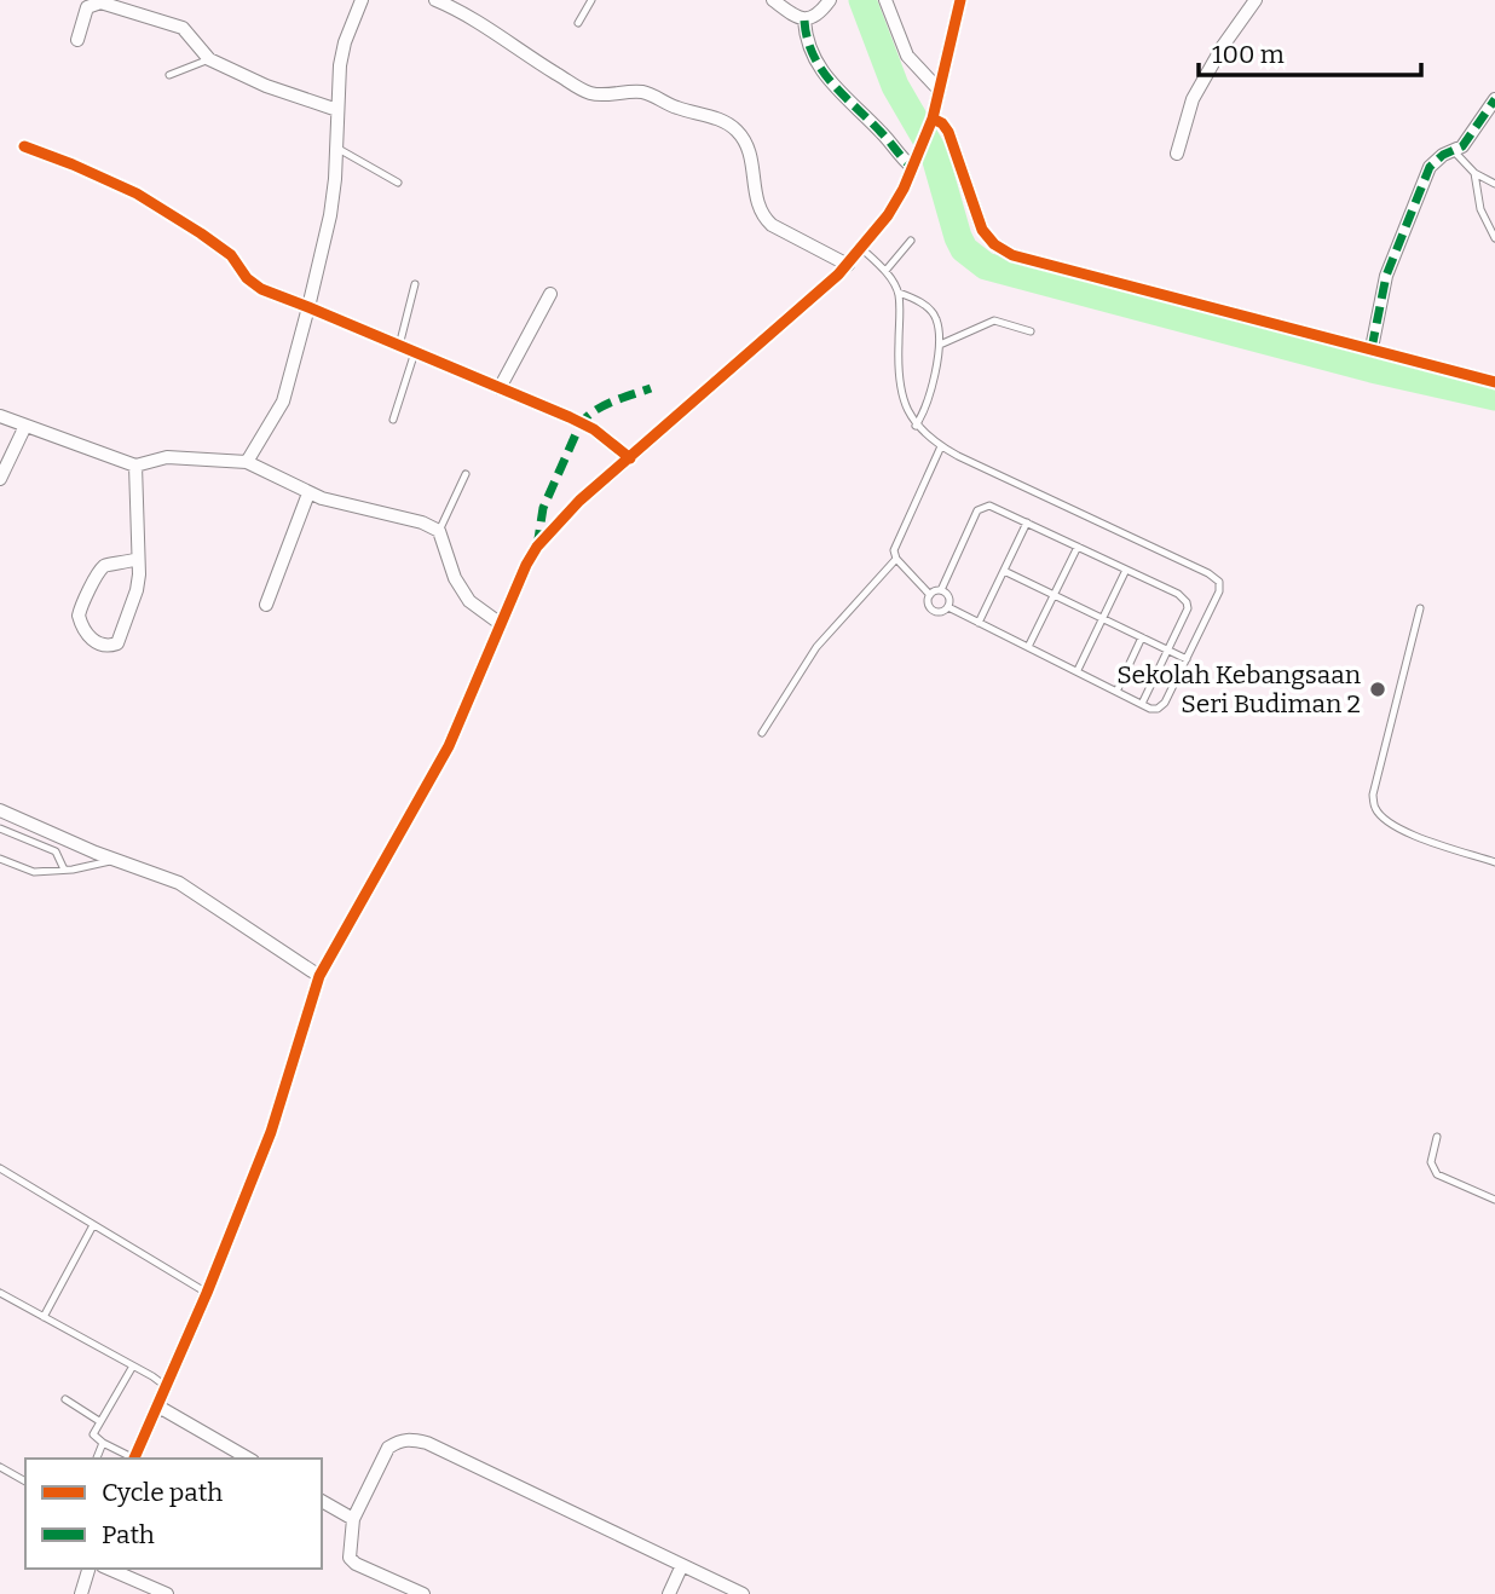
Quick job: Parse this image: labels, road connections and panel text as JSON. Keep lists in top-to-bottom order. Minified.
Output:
{"places":["Sekolah Kebangsaan Seri Budiman 2"],"legend":["Cycle path","Path"],"scale_bar":"100 m"}
